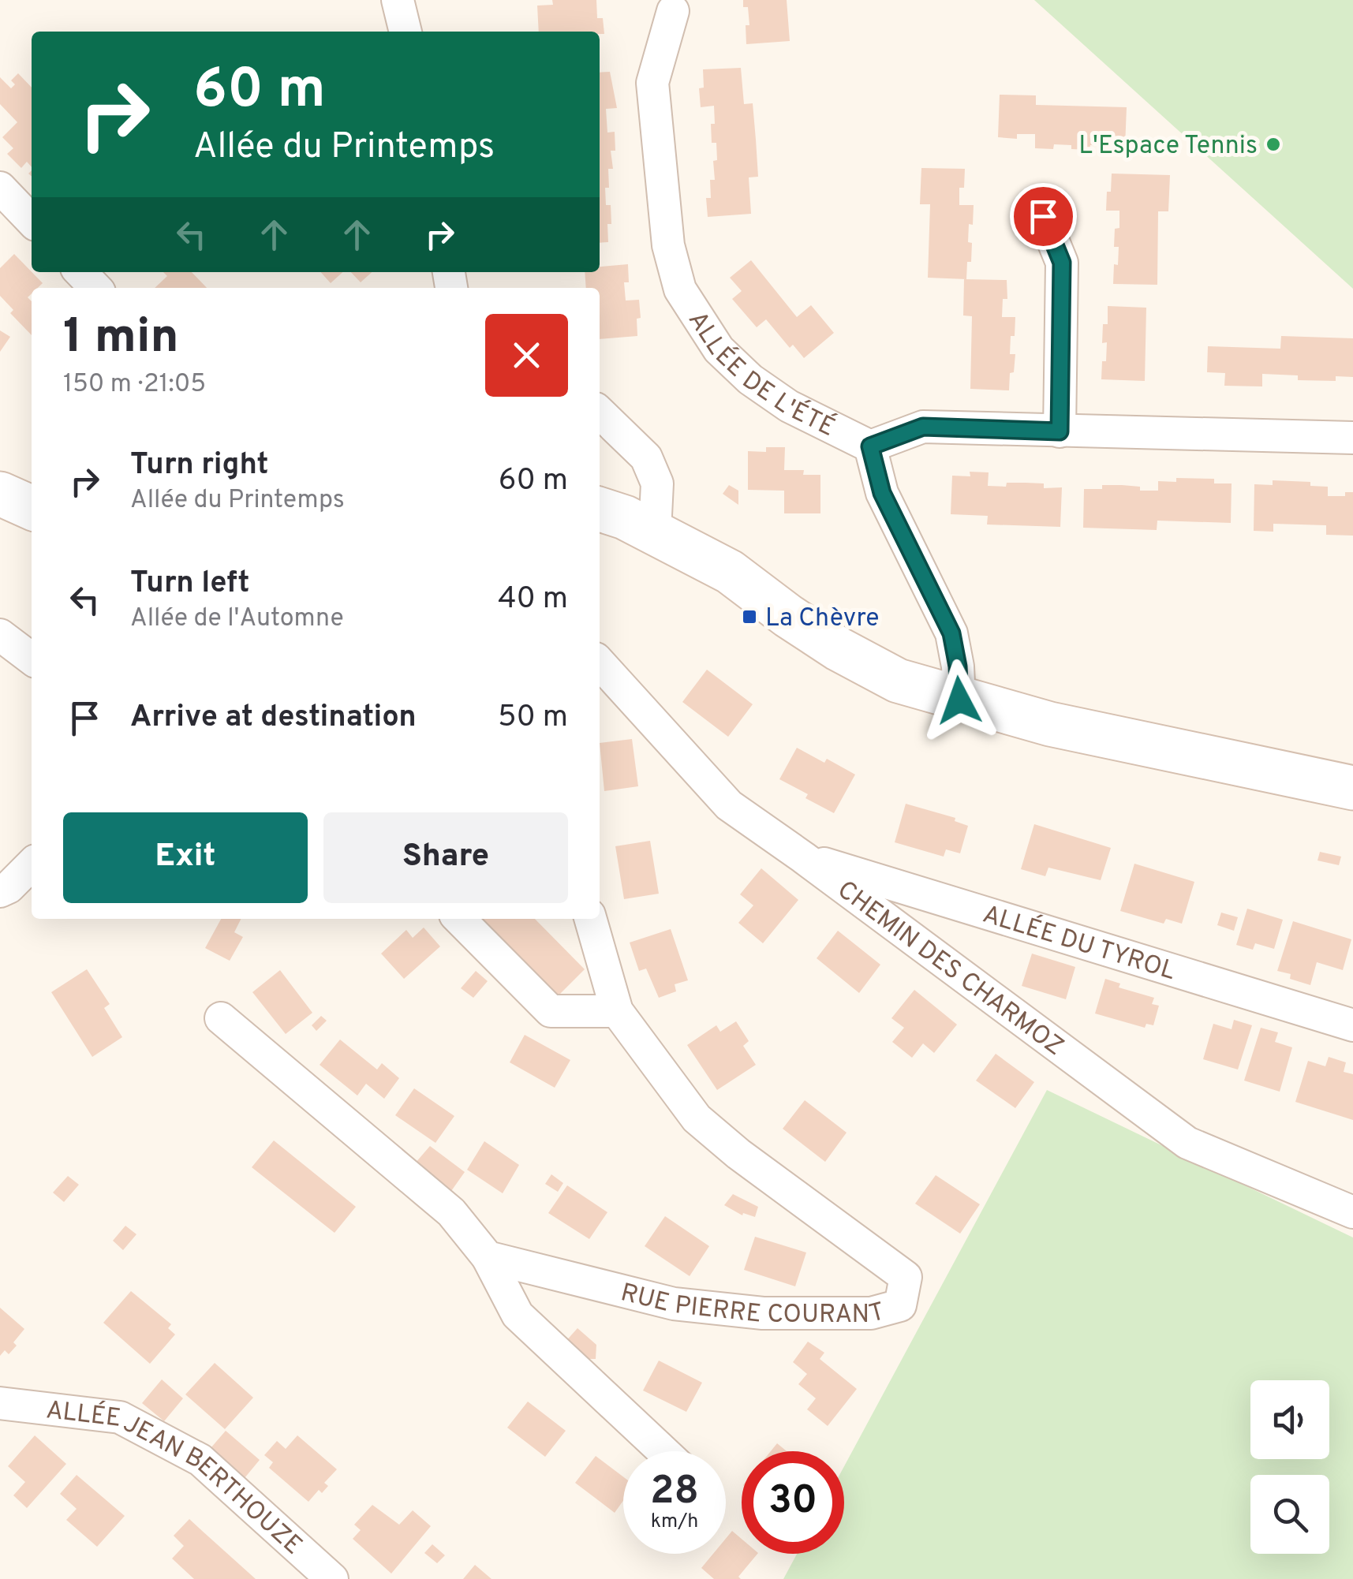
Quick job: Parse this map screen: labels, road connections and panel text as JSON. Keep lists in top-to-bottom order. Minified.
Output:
{"streets":{"street":["ALLÉE DE L'ÉTÉ","ALLÉE DU TYROL","CHEMIN DES CHARMOZ","RUE PIERRE COURANT","ALLÉE JEAN BERTHOUZE"]},"crossings":[["ALLÉE DU TYROL","CHEMIN DES CHARMOZ"]],"places":{"other":["L'Espace Tennis"],"transit":["La Chèvre"]},"page":{"turn":["60 m","Allée du Printemps"],"heading":["1 min","150 m · 21:05"],"list":[{"name":"Turn right","note":"Allée du Printemps","value":"60 m"},{"name":"Turn left","note":"Allée de l'Automne","value":"40 m"},{"name":"Arrive at destination","value":"50 m"}],"buttons":["Exit","Share"],"speed":"28 km/h","limit":"30"}}
